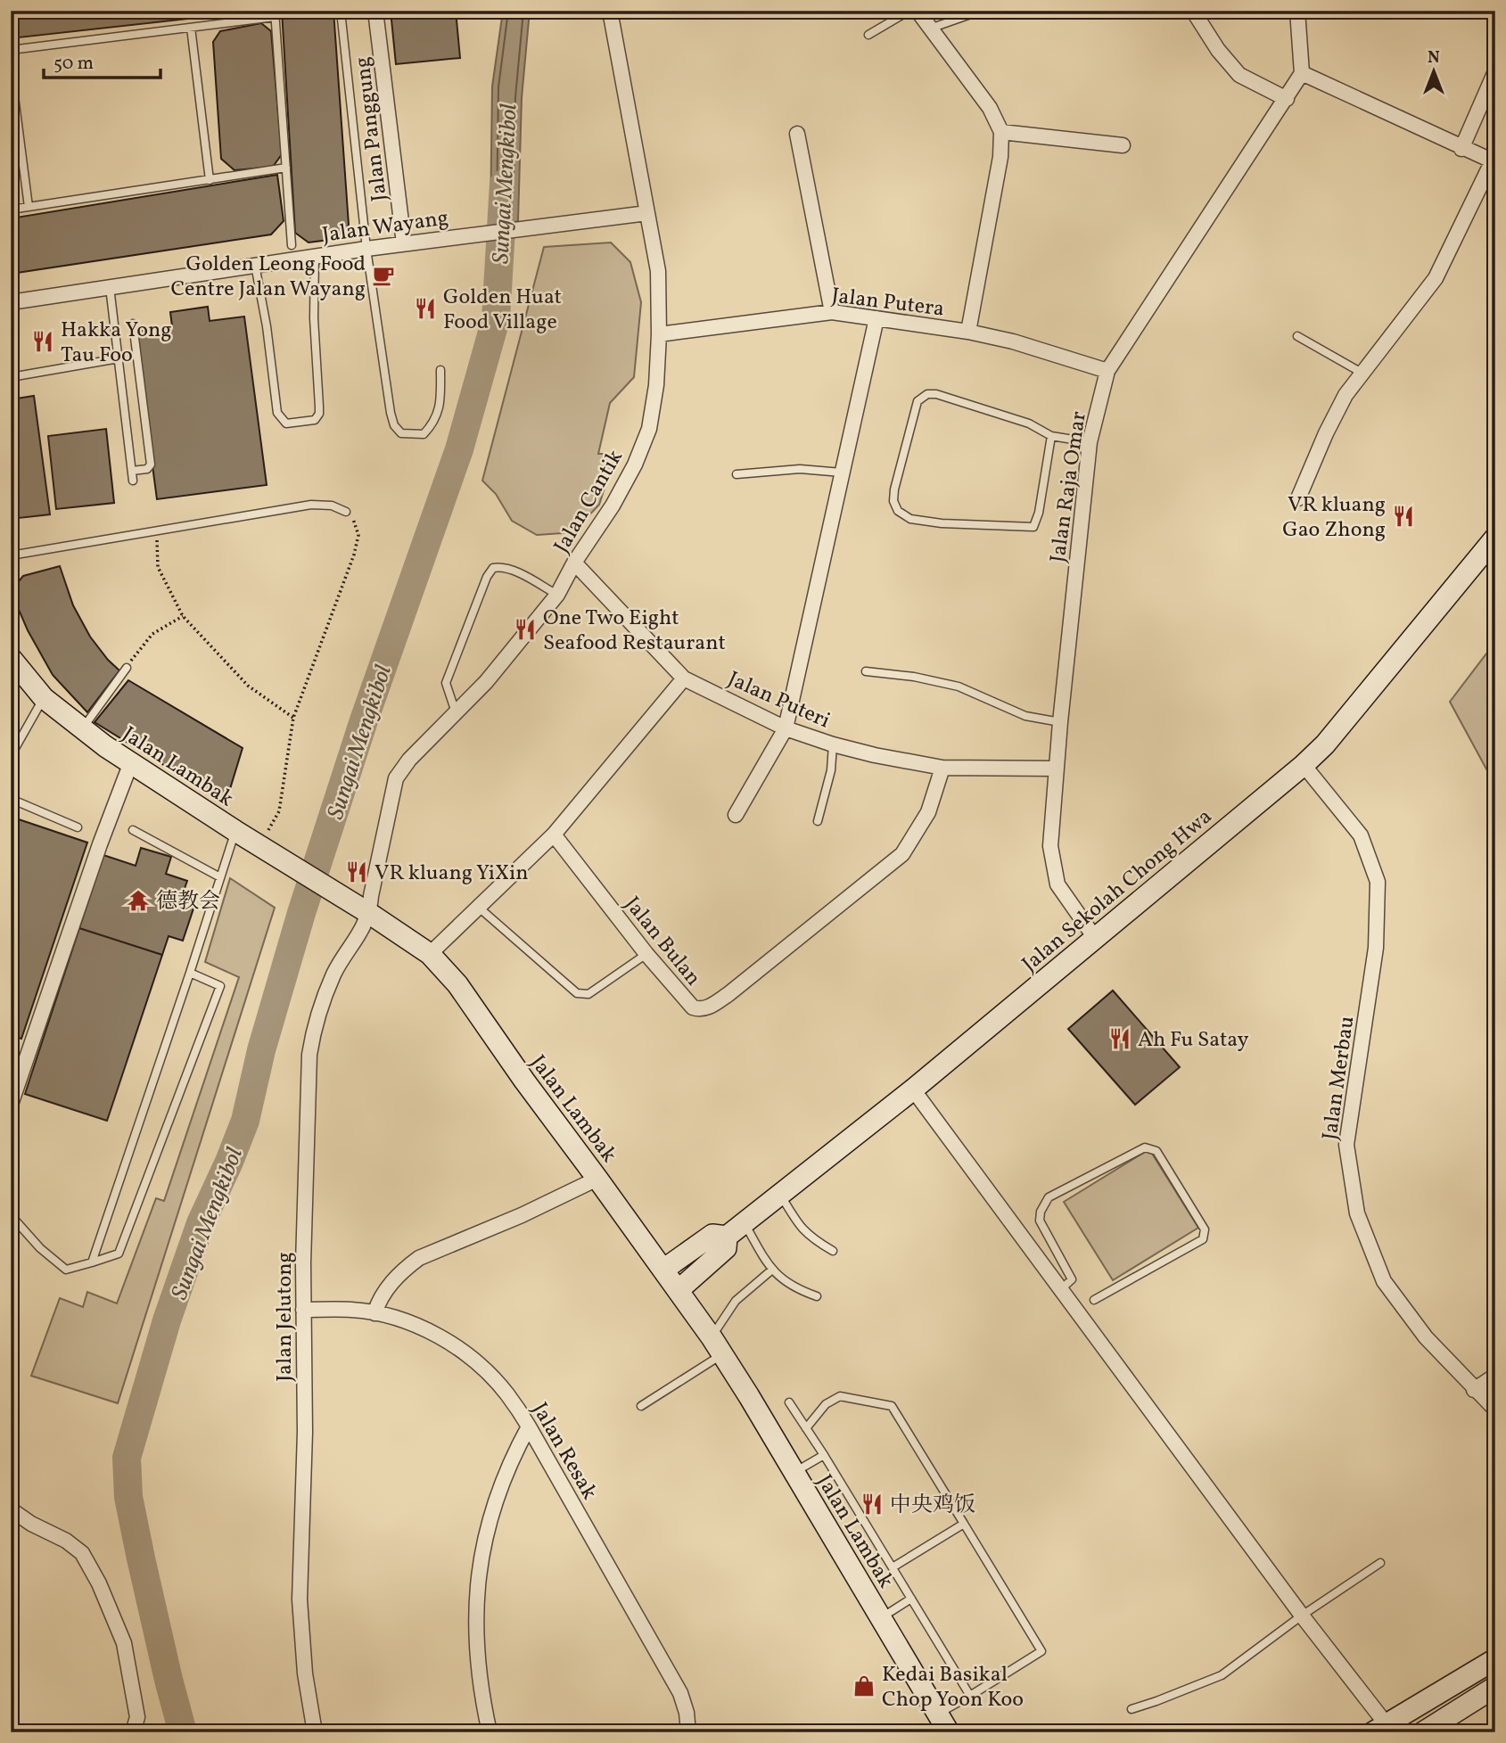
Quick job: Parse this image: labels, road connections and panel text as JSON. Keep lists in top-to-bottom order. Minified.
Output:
{"streets":{"street":["Jalan Panggung","Jalan Wayang","Jalan Putera","Jalan Raja Omar","Jalan Cantik","Jalan Puteri","Jalan Lambak","Jalan Sekolah Chong Hwa","Jalan Bulan","Jalan Merbau","Jalan Jelutong","Jalan Resak"]},"crossings":[["Jalan Panggung","Jalan Wayang"],["Jalan Wayang","Jalan Cantik"],["Jalan Putera","Jalan Raja Omar"],["Jalan Putera","Jalan Cantik"],["Jalan Raja Omar","Jalan Puteri"],["Jalan Raja Omar","Jalan Sekolah Chong Hwa"],["Jalan Cantik","Jalan Puteri"],["Jalan Cantik","Jalan Lambak"],["Jalan Cantik","Jalan Jelutong"],["Jalan Puteri","Jalan Bulan"],["Jalan Lambak","Jalan Sekolah Chong Hwa"],["Jalan Lambak","Jalan Jelutong"],["Jalan Sekolah Chong Hwa","Jalan Merbau"],["Jalan Jelutong","Jalan Resak"]],"water":["Sungai Mengkibol"],"places":{"cafe":["Golden Leong Food Centre Jalan Wayang"],"restaurant":["Golden Huat Food Village","Hakka Yong Tau Foo","VR kluang Gao Zhong","One Two Eight Seafood Restaurant","VR kluang YiXin","Ah Fu Satay","中央鸡饭"],"temple":["德教会"],"shop":["Kedai Basikal Chop Yoon Koo"]},"scale_bar":"50 m","north":"top"}
